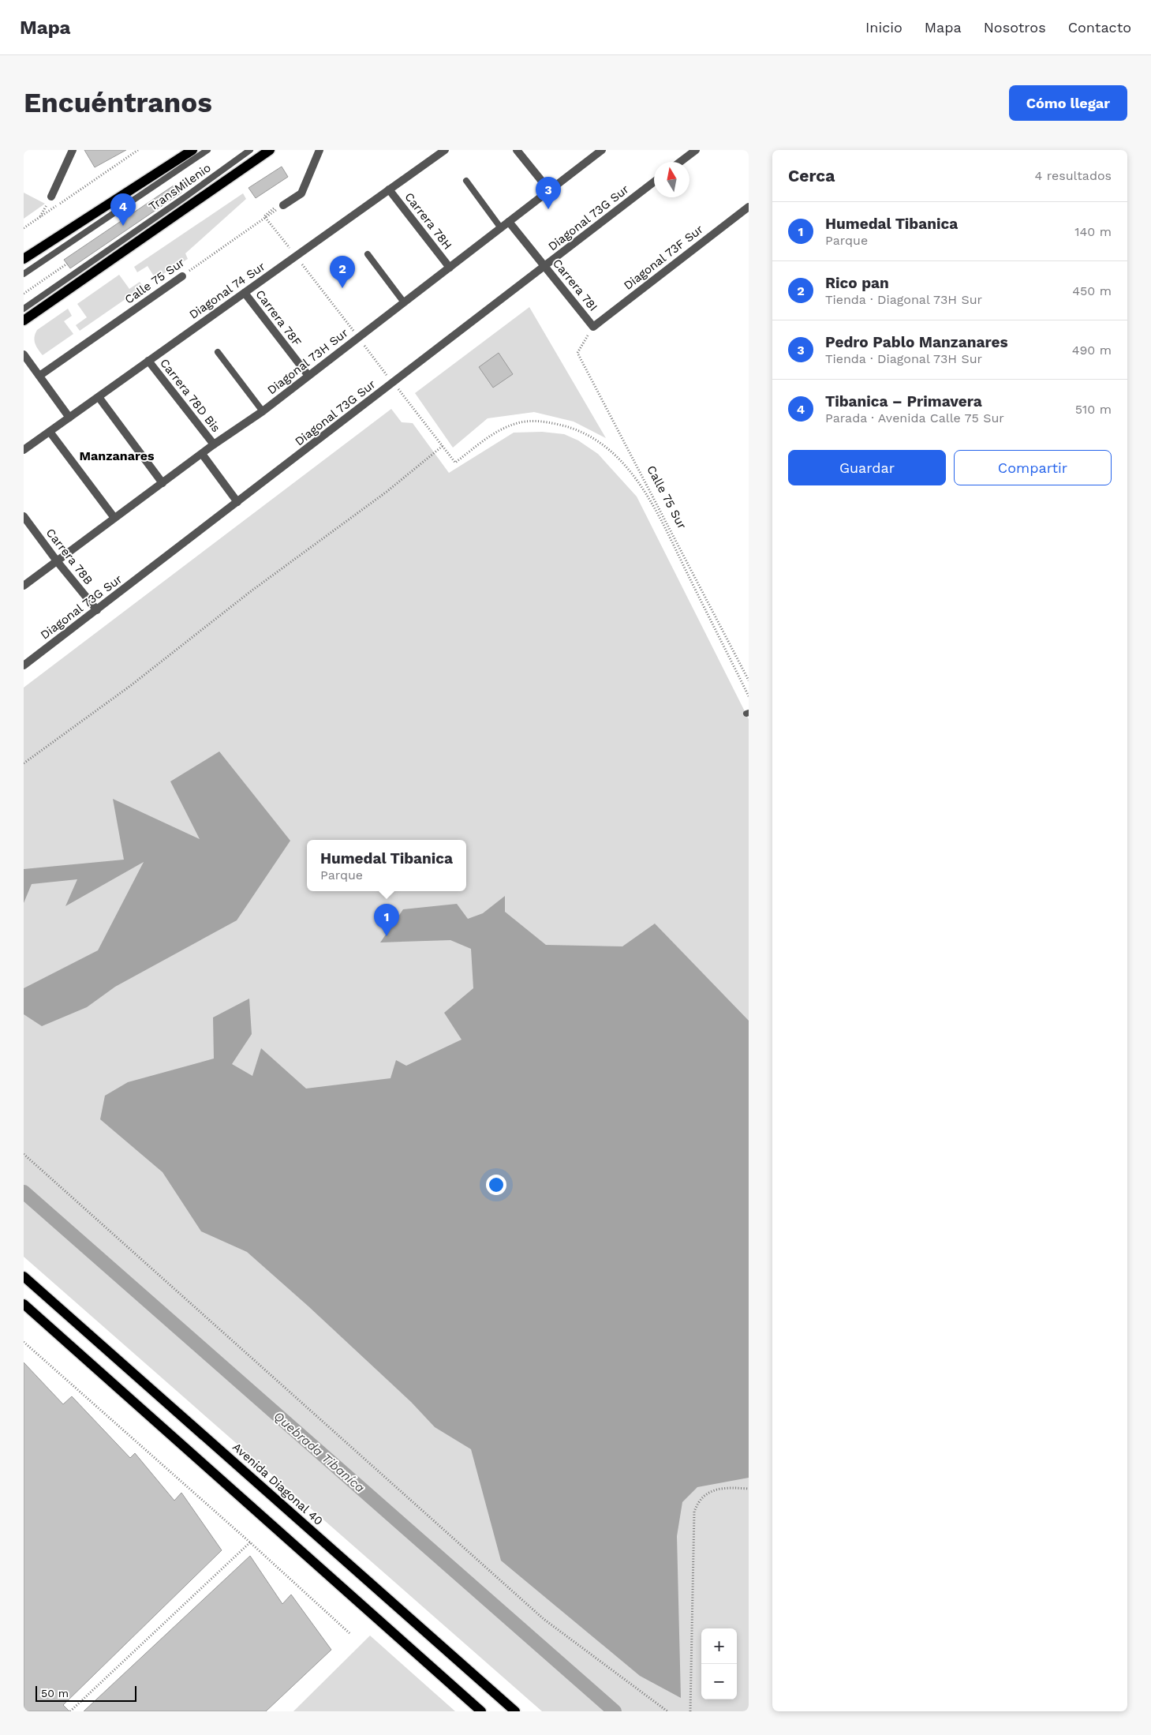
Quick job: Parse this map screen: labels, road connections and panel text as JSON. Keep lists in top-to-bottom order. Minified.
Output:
{"streets":{"main road":["Avenida Diagonal 40"],"street":["Diagonal 73G Sur","Carrera 78H","Diagonal 73F Sur","Calle 75 Sur","Carrera 78I","Diagonal 74 Sur","Carrera 78F","Diagonal 73H Sur","Carrera 78D Bis","Carrera 78B"],"lane":["TransMilenio"]},"crossings":[["Diagonal 73G Sur","Carrera 78I"],["Diagonal 73G Sur","Carrera 78B"],["Carrera 78H","Diagonal 74 Sur"],["Carrera 78H","Diagonal 73H Sur"],["Diagonal 73F Sur","Calle 75 Sur"],["Diagonal 73F Sur","Carrera 78I"],["Calle 75 Sur","Carrera 78I"],["Carrera 78I","Diagonal 73H Sur"],["Diagonal 74 Sur","Carrera 78F"],["Diagonal 74 Sur","Carrera 78D Bis"],["Carrera 78F","Diagonal 73H Sur"],["Diagonal 73H Sur","Carrera 78D Bis"],["Diagonal 73H Sur","Carrera 78B"]],"districts":["Manzanares"],"water":["Quebrada Tibaníca"],"scale_bar":"50 m","north":"top","page":{"header":"Mapa","nav":["Inicio","Mapa","Nosotros","Contacto"],"buttons":["Cómo llegar",["Guardar","Compartir"]],"title":"Encuéntranos","heading":["Cerca","4 resultados"],"pins":["3","4","2","1"],"list":[{"mark":"1","name":"Humedal Tibanica","note":"Parque","value":"140 m"},{"mark":"2","name":"Rico pan","note":"Tienda · Diagonal 73H Sur","value":"450 m"},{"mark":"3","name":"Pedro Pablo Manzanares","note":"Tienda · Diagonal 73H Sur","value":"490 m"},{"mark":"4","name":"Tibanica – Primavera","note":"Parada · Avenida Calle 75 Sur","value":"510 m"}],"popup":["Humedal Tibanica","Parque"],"map_buttons":["+","−"],"scale":"50 m"}}
